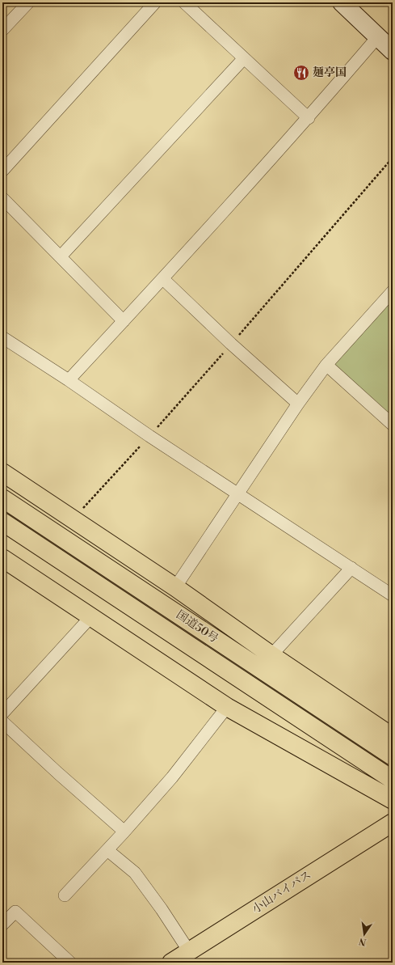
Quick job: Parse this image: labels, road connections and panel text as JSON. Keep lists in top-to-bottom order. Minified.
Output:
{"streets":{"highway":["国道50号","小山バイパス"]},"places":{"restaurant":["麺亭国"]},"north":"bottom"}
